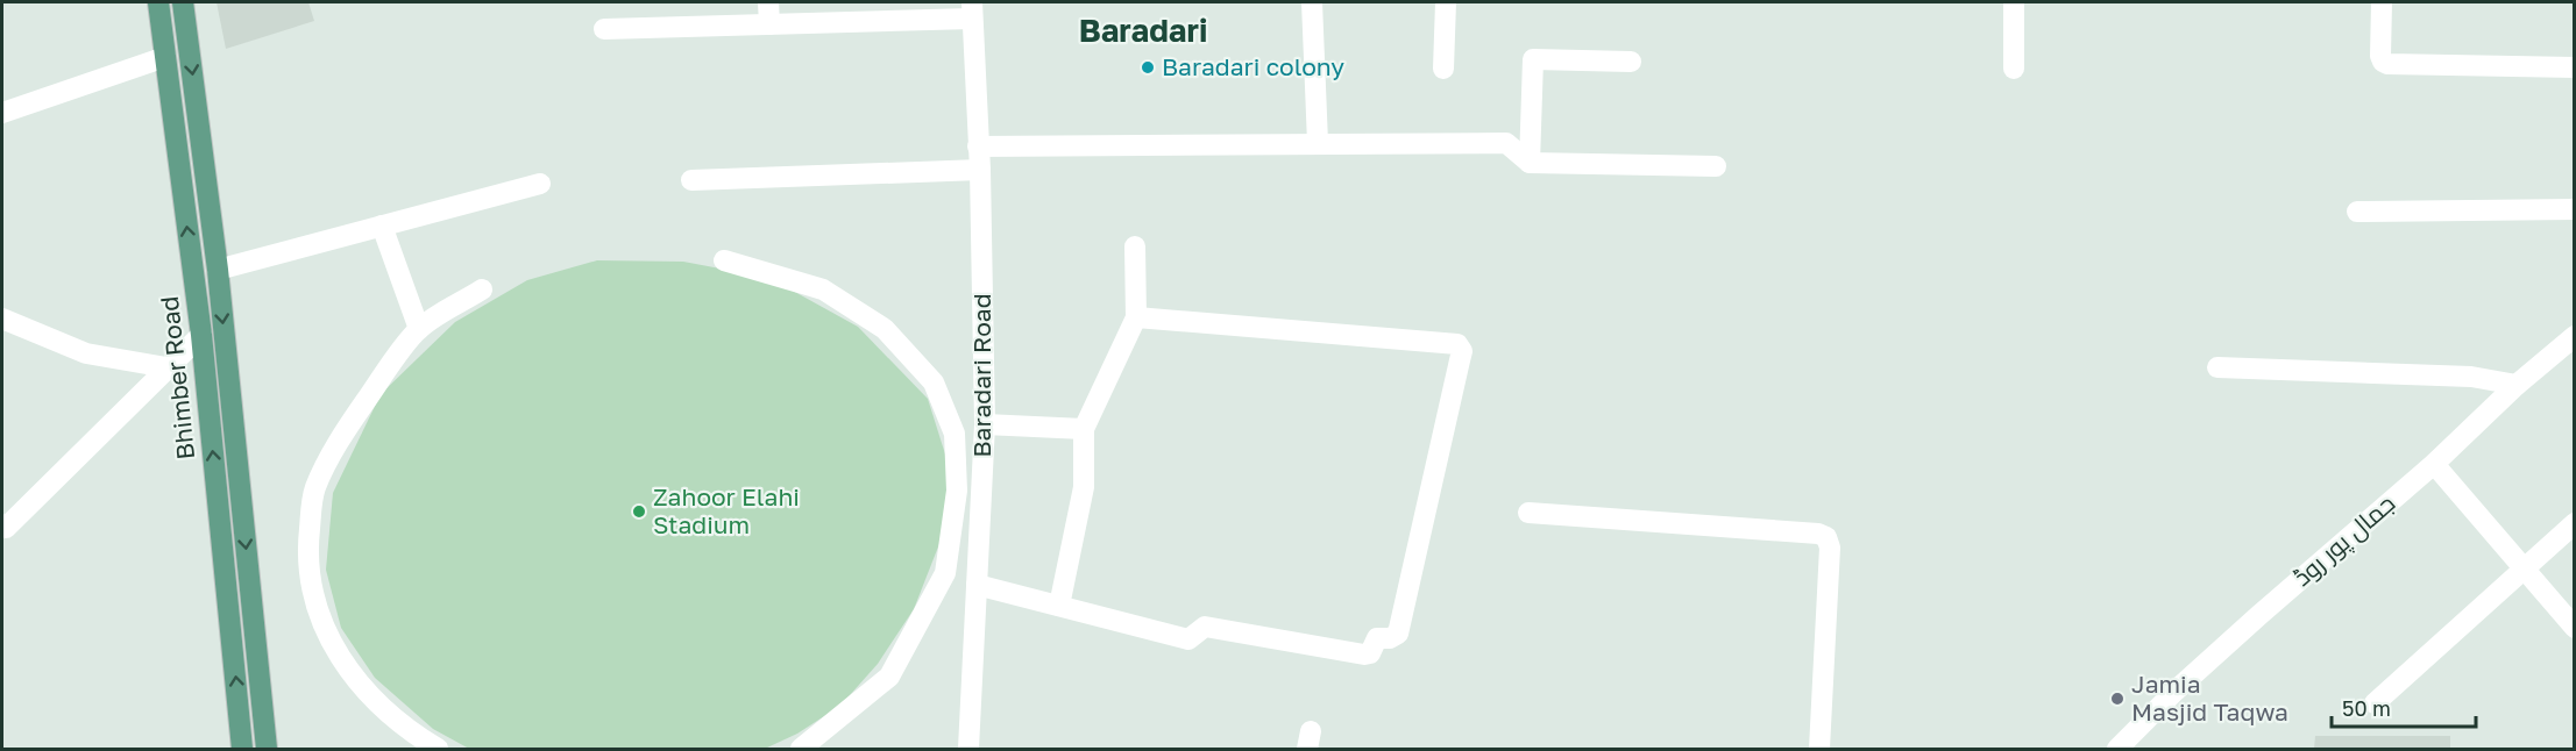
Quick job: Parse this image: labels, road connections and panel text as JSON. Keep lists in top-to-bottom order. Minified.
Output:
{"streets":{"main road":["Bhimber Road"],"street":["Baradari Road","جمال پور روڈ"]},"districts":["Baradari"],"places":["Baradari colony","Zahoor Elahi Stadium","Jamia Masjid Taqwa"],"scale_bar":"50 m"}
